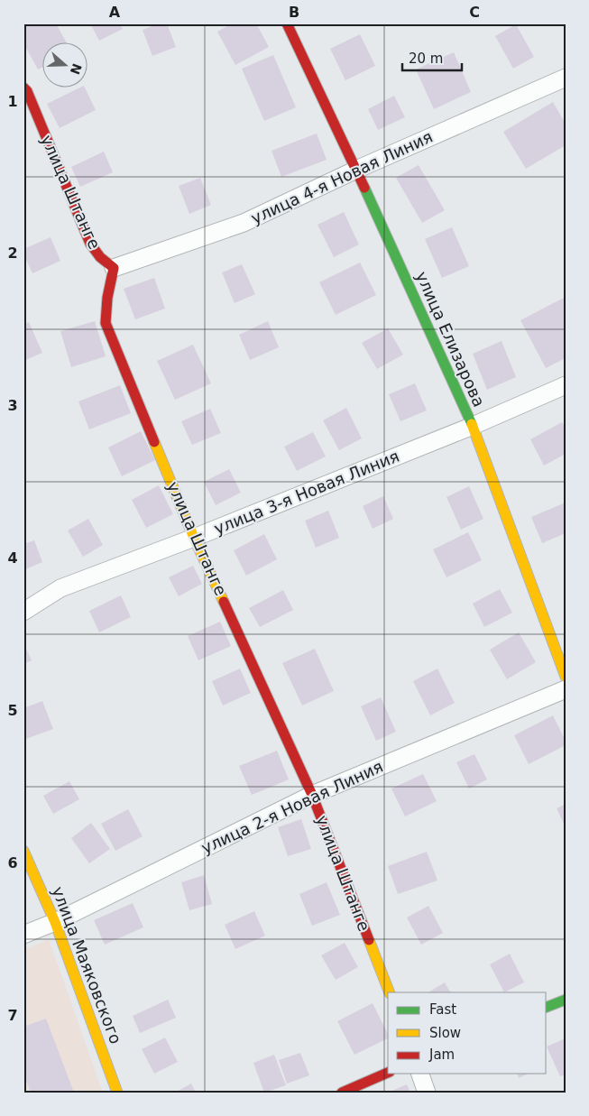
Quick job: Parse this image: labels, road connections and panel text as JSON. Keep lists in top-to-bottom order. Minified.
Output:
{"streets":{"street":["улица 4-я Новая Линия","улица Штанге","улица Елизарова","улица 3-я Новая Линия","улица 2-я Новая Линия","улица Маяковского"]},"crossings":[["улица 4-я Новая Линия","улица Штанге"],["улица 4-я Новая Линия","улица Елизарова"],["улица Штанге","улица 3-я Новая Линия"],["улица Штанге","улица 2-я Новая Линия"],["улица Елизарова","улица 3-я Новая Линия"],["улица 2-я Новая Линия","улица Маяковского"]],"legend":["Fast","Slow","Jam"],"scale_bar":"20 m","north":"right","grid":{"columns":["A","B","C"],"rows":["1","2","3","4","5","6","7"]}}
